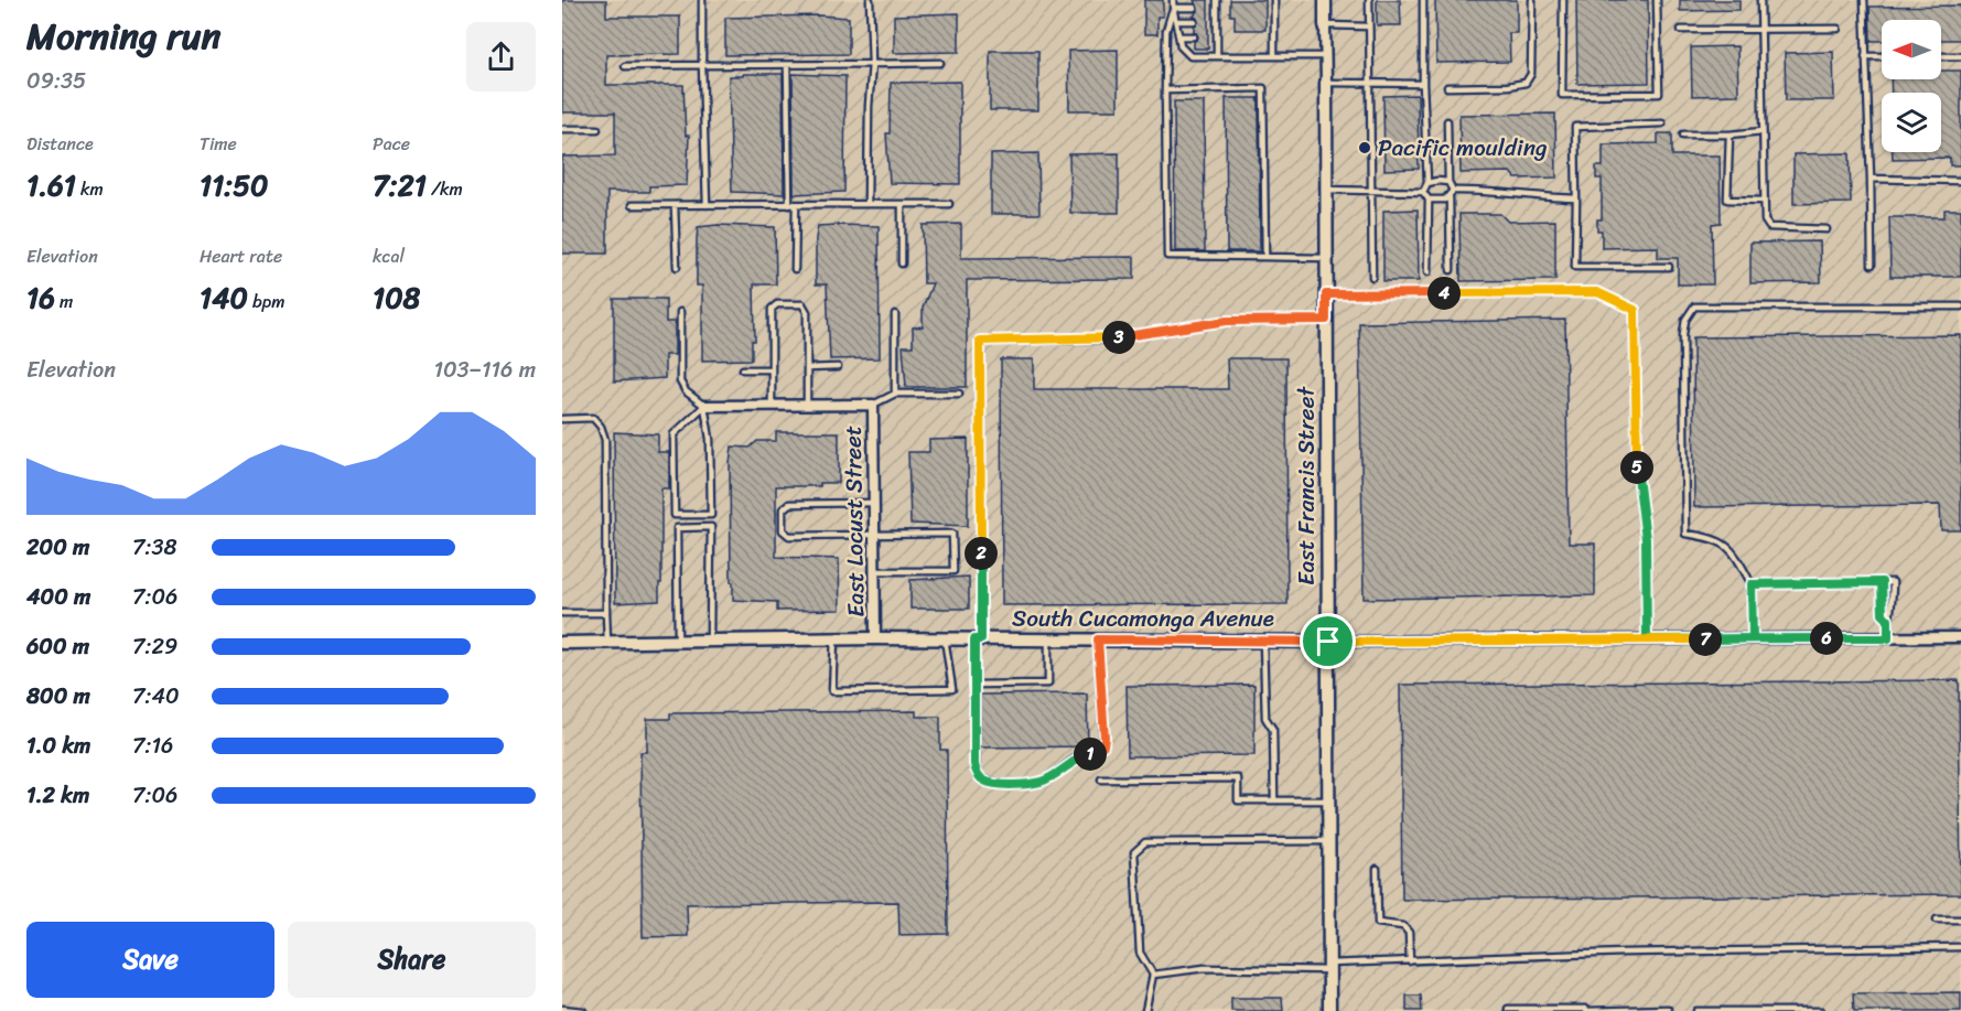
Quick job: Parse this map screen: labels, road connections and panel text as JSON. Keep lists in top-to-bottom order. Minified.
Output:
{"streets":{"street":["East Francis Street","East Locust Street","South Cucamonga Avenue"]},"crossings":[["East Francis Street","South Cucamonga Avenue"],["East Locust Street","South Cucamonga Avenue"]],"places":["Pacific moulding"],"north":"left","page":{"heading":["Morning run","09:35"],"stats":[["Distance","1.61 km"],["Time","11:50"],["Pace","7:21 /km"],["Elevation","16 m"],["Heart rate","140 bpm"],["kcal","108"]],"pins":["4","3","5","2","6","7","1"],"chart":["Elevation","103–116 m"],"list":[{"name":"200 m","note":"7:38"},{"name":"400 m","note":"7:06"},{"name":"600 m","note":"7:29"},{"name":"800 m","note":"7:40"},{"name":"1.0 km","note":"7:16"},{"name":"1.2 km","note":"7:06"}],"buttons":["Save","Share"]}}
